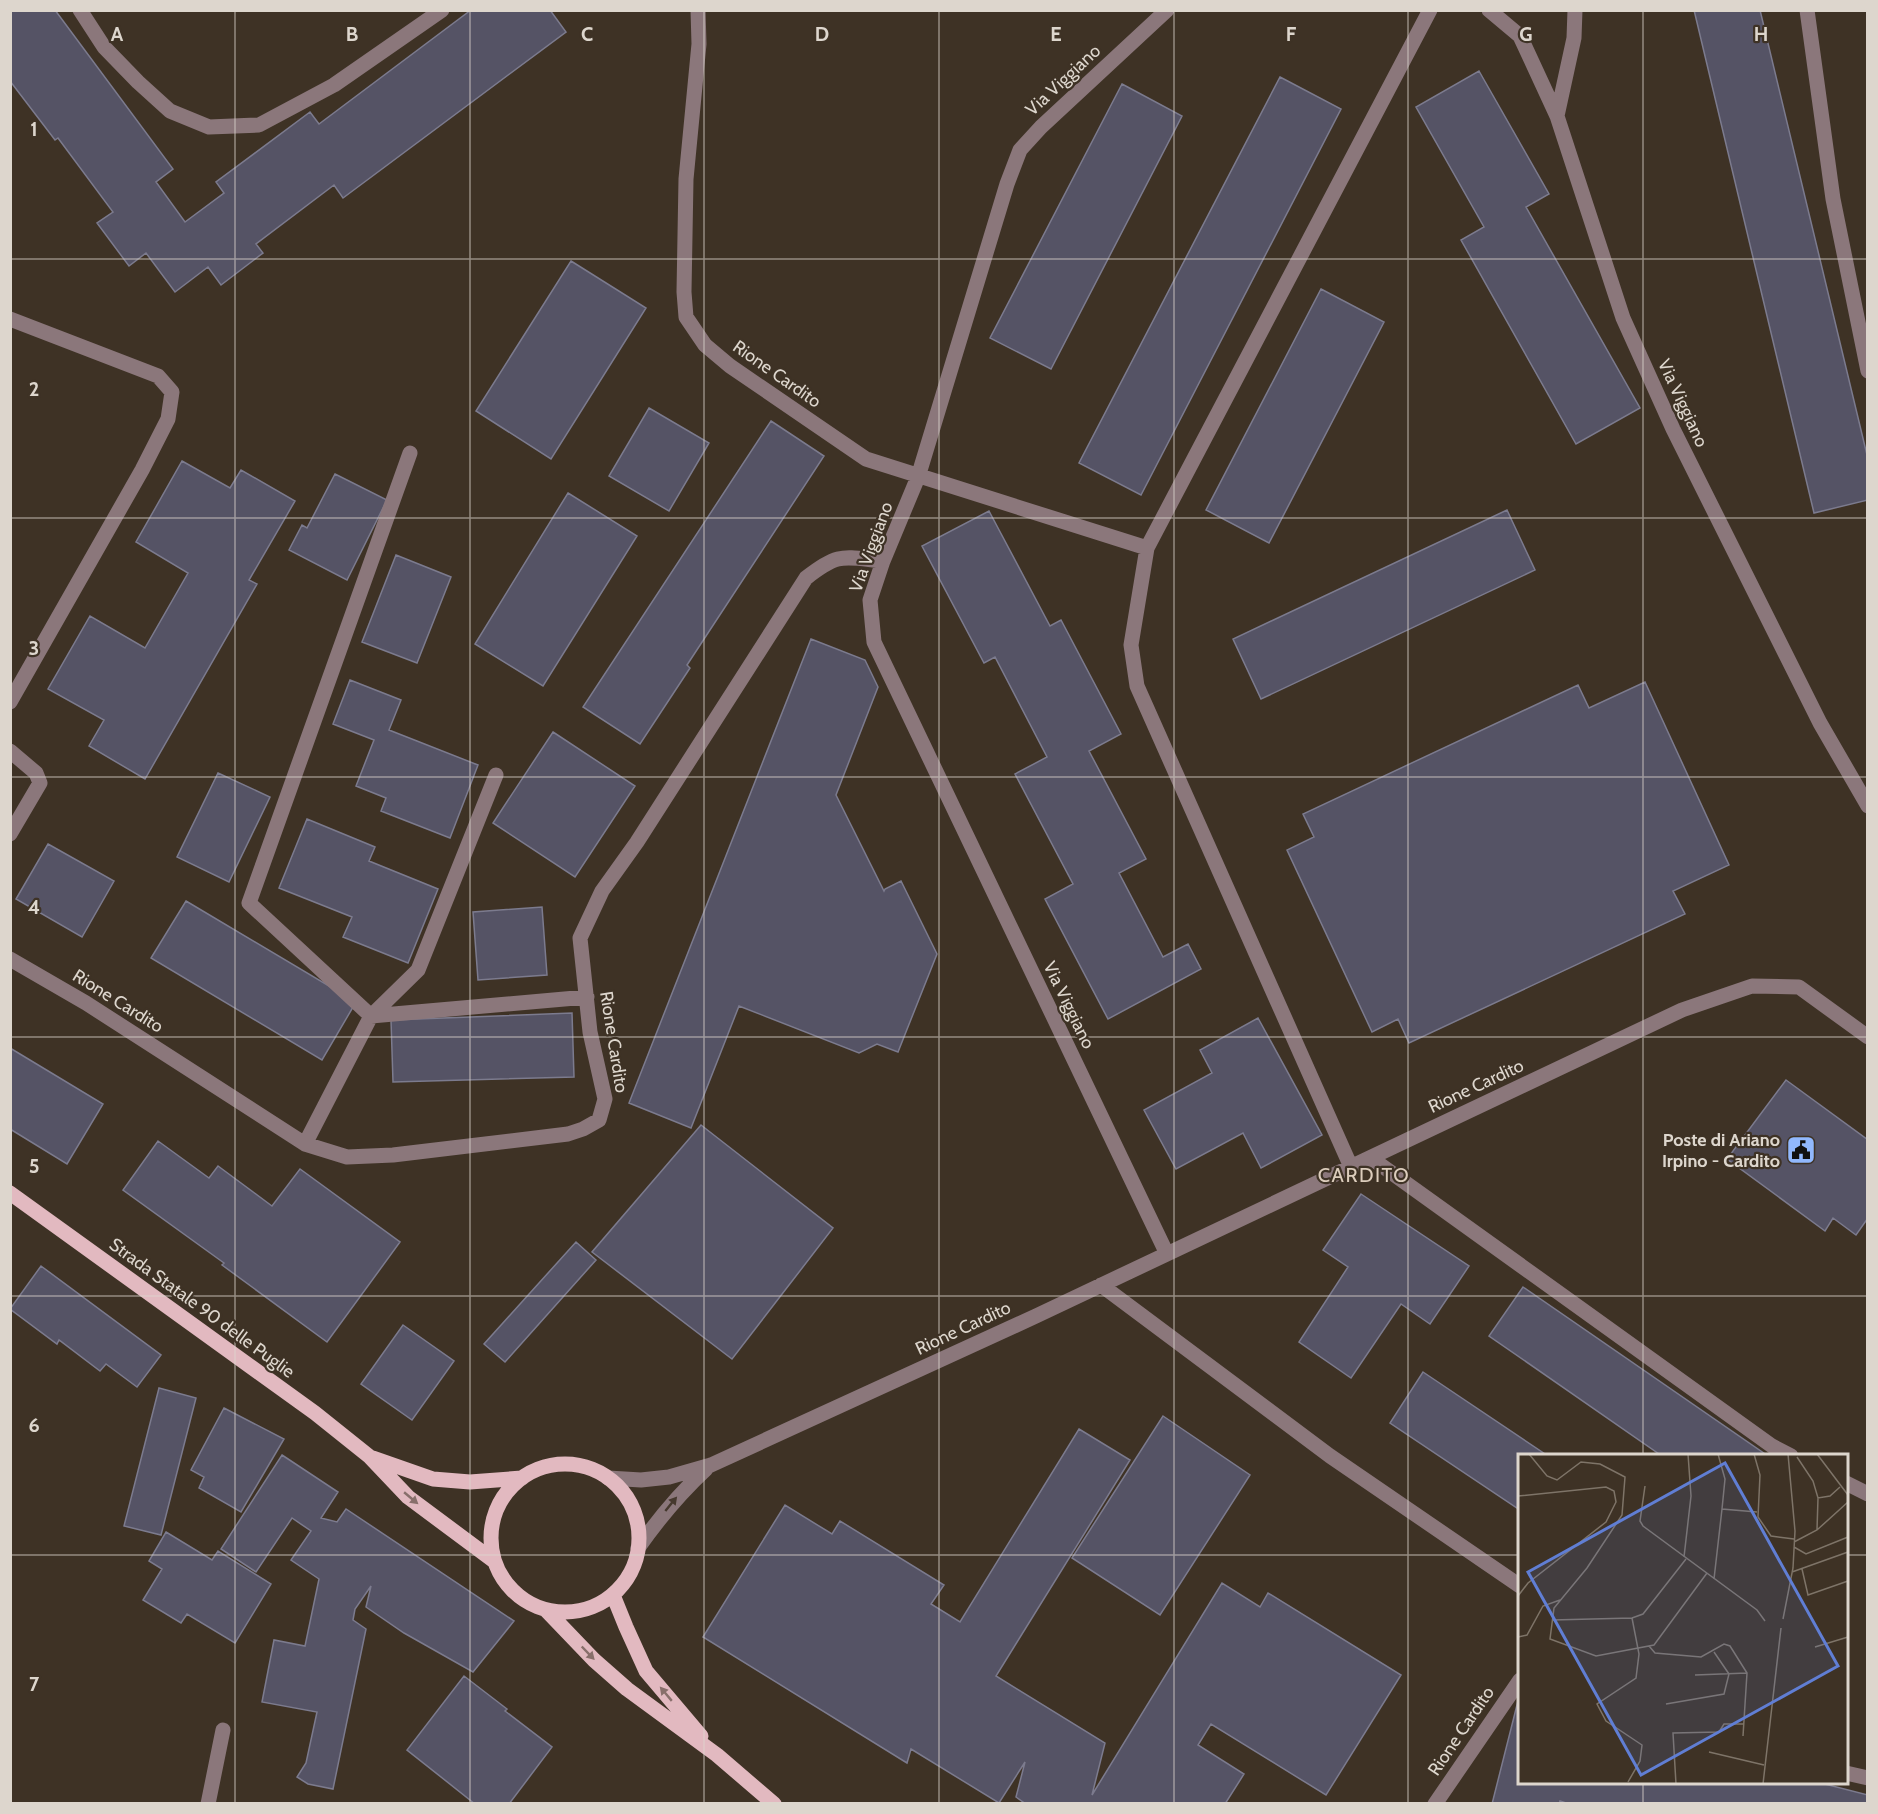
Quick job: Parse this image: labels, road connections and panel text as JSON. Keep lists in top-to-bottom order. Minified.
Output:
{"streets":{"main road":["Strada Statale 90 delle Puglie"],"street":["Via Viggiano","Rione Cardito"]},"crossings":[["Via Viggiano","Rione Cardito"],["Rione Cardito","Strada Statale 90 delle Puglie"]],"districts":["CARDITO"],"places":{"public building":["Poste di Ariano Irpino - Cardito"]},"grid":{"columns":["A","B","C","D","E","F","G","H"],"rows":["1","2","3","4","5","6","7"]}}
